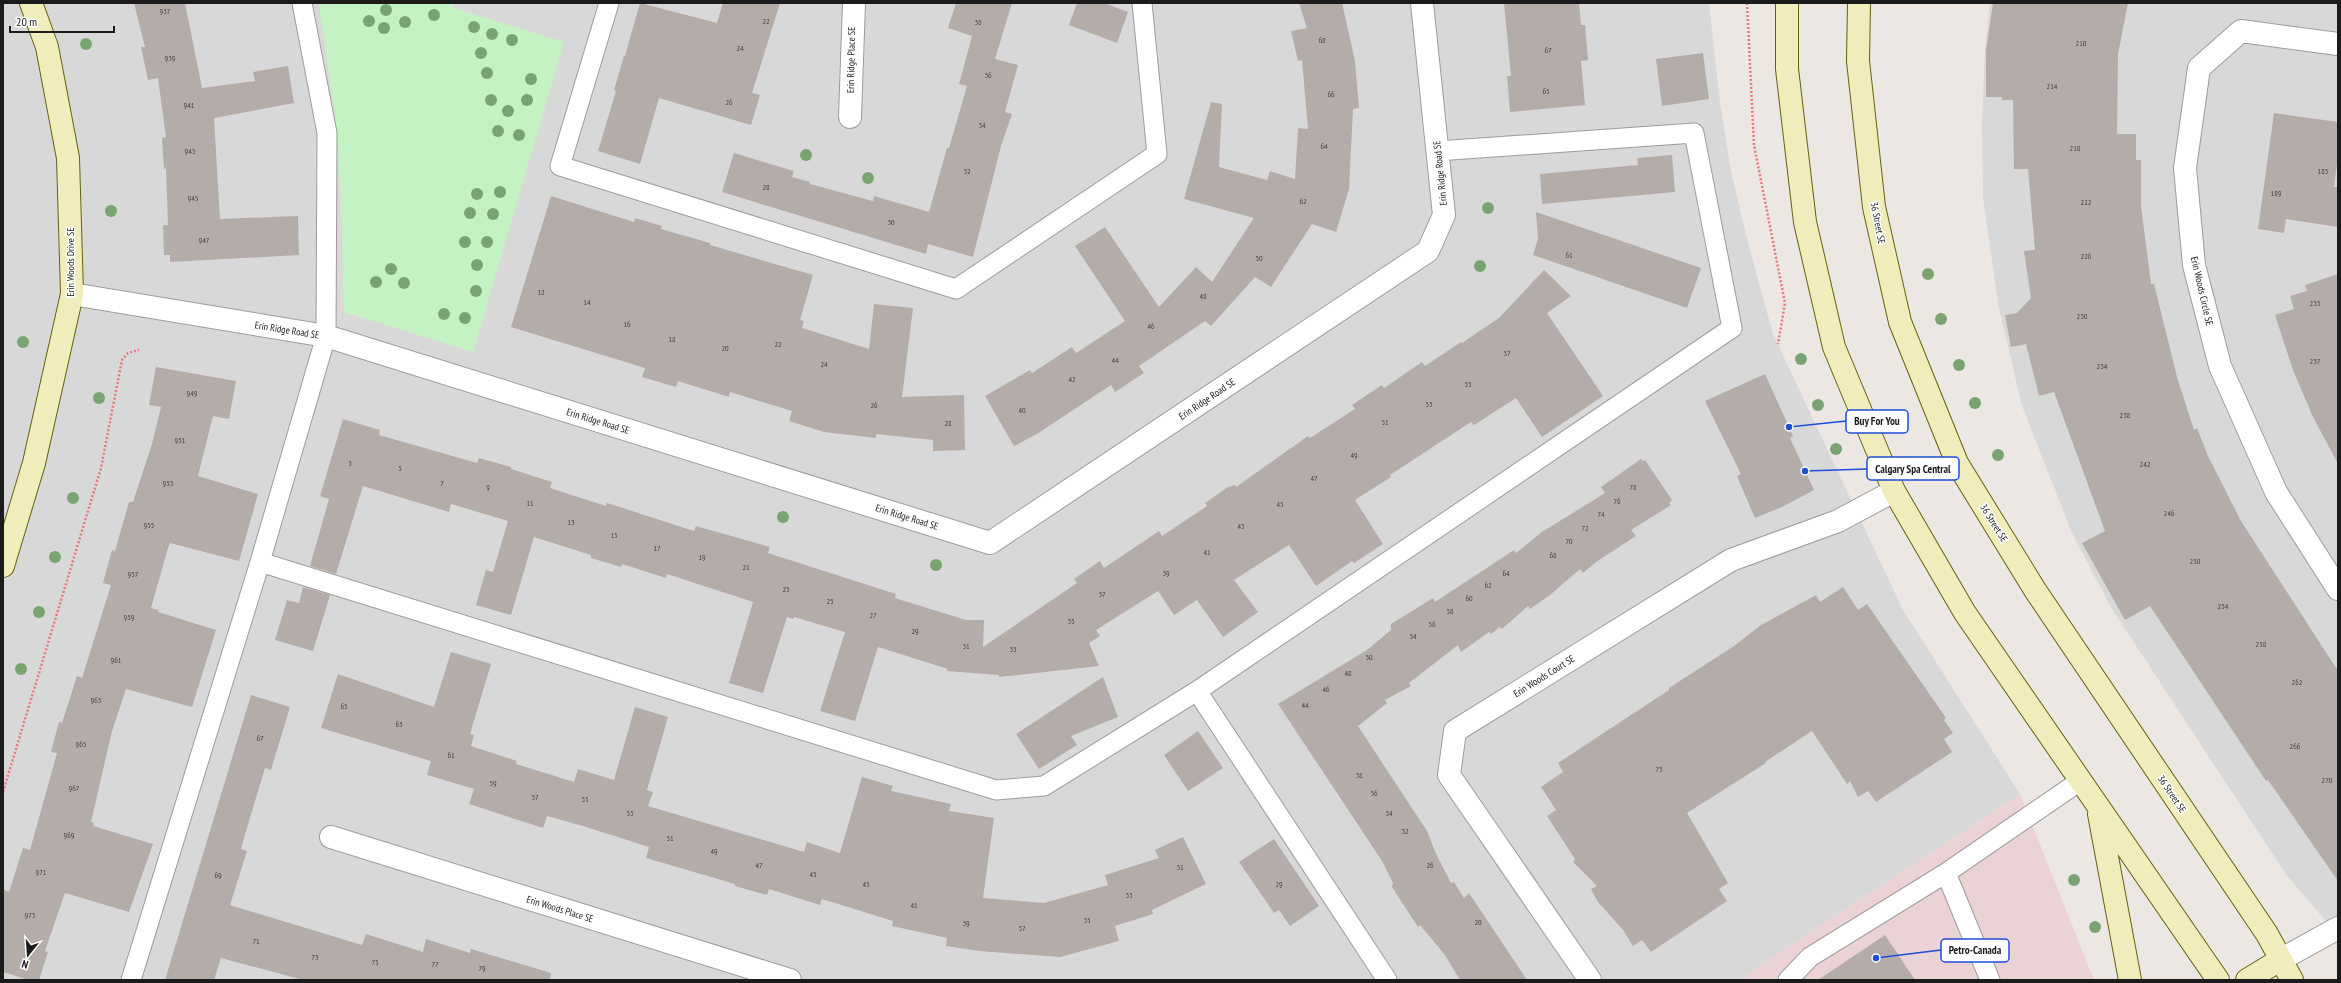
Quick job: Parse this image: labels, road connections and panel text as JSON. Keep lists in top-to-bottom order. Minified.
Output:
{"streets":{"main road":["36 Street SE","Erin Woods Drive SE"],"street":["Erin Ridge Place SE","Erin Ridge Road SE","Erin Woods Circle SE","Erin Woods Court SE","Erin Woods Place SE"]},"crossings":[["Erin Ridge Road SE","Erin Woods Drive SE"]],"places":["Buy For You","Calgary Spa Central","Petro-Canada"],"house_numbers":["937","22","38","68","210","24","67","939","36","214","65","66","26","941","34","64","218","943","32","185","28","189","945","62","222","30","947","61","226","50","12","48","14","233","230","16","46","18","22","20","57","44","237","24","234","42","55","949","53","26","40","238","51","28","951","49","3","242","5","47","953","7","9","78","76","11","45","246","74","13","955","43","72","15","70","17","41","68","19","250","21","39","64","957","62","23","37","60","25","254","58","27","959","35","56","29","54","258","31","33","50","961","48","262","46","963","44","65","63","67","965","266","61","73","38","270","59","967","36","57","55","53","34","32","969","51","49","47","26","31","971","45","69","43","29","33","41","973","35","20","39","37","71","73","75","77","79"],"scale_bar":"20 m","north":"bottom"}
